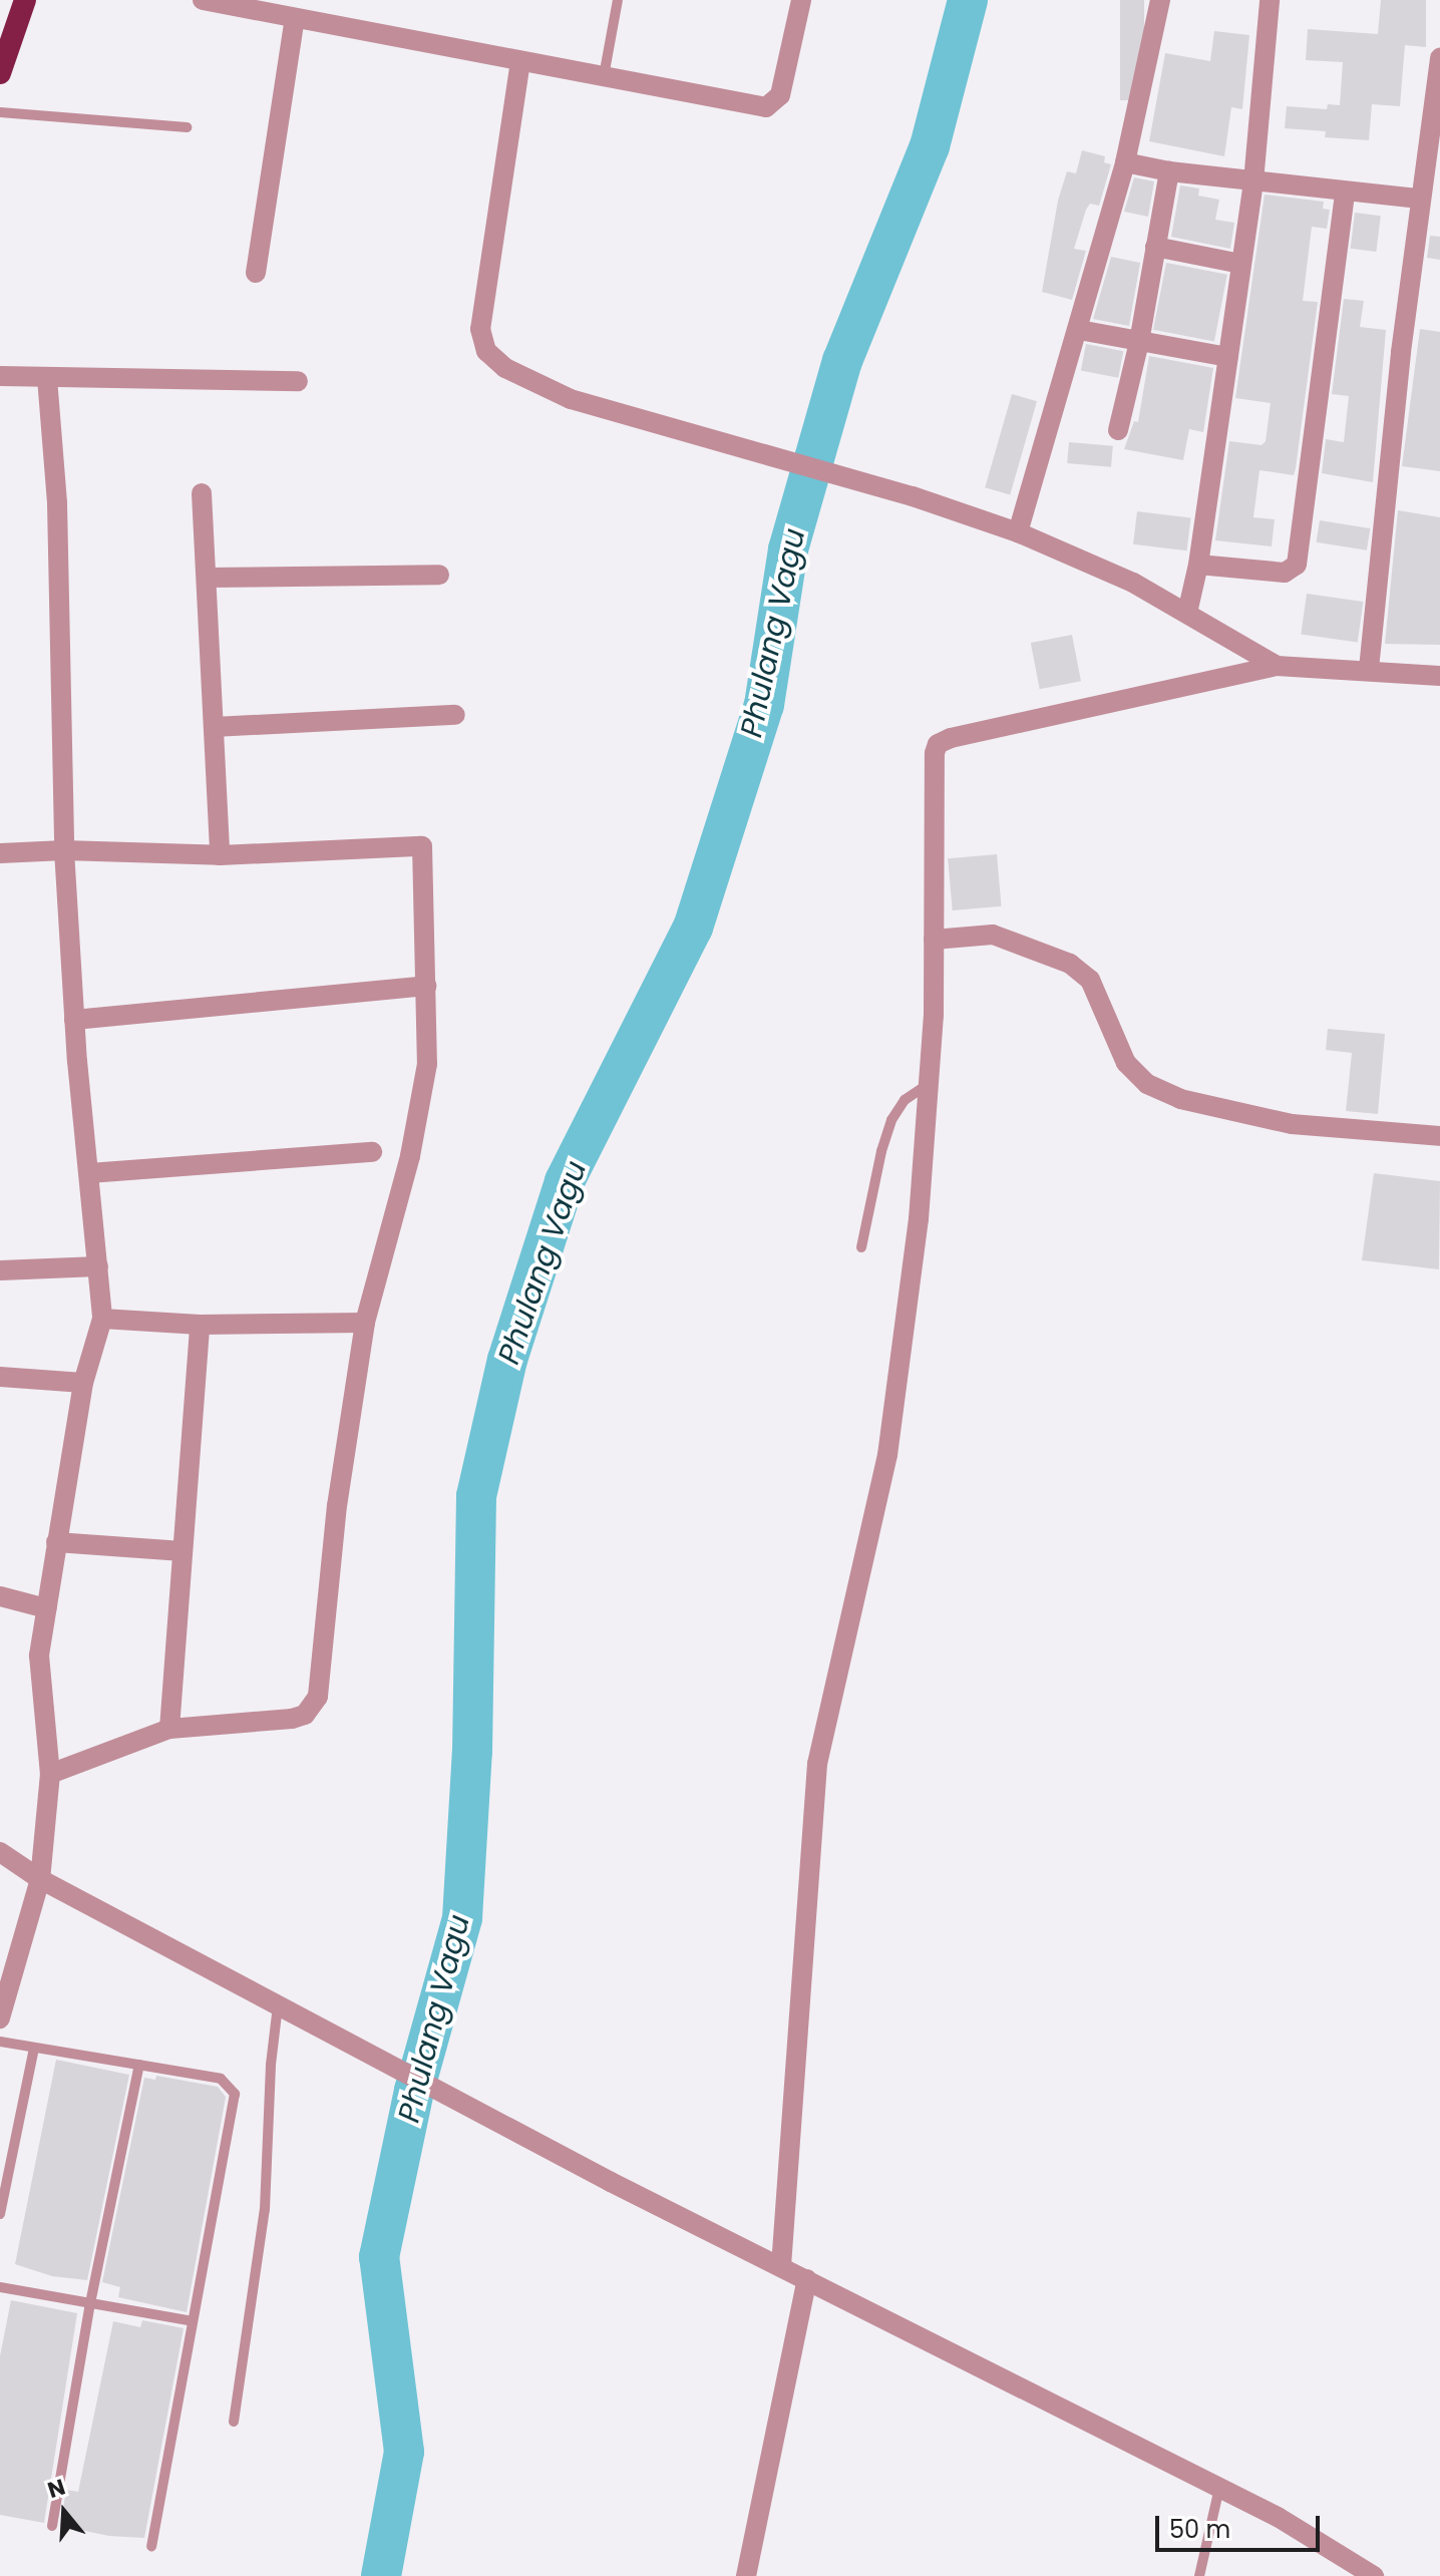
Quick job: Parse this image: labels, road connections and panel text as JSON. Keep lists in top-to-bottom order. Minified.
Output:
{"water":["Phulang Vagu"],"scale_bar":"50 m","north":"top"}
